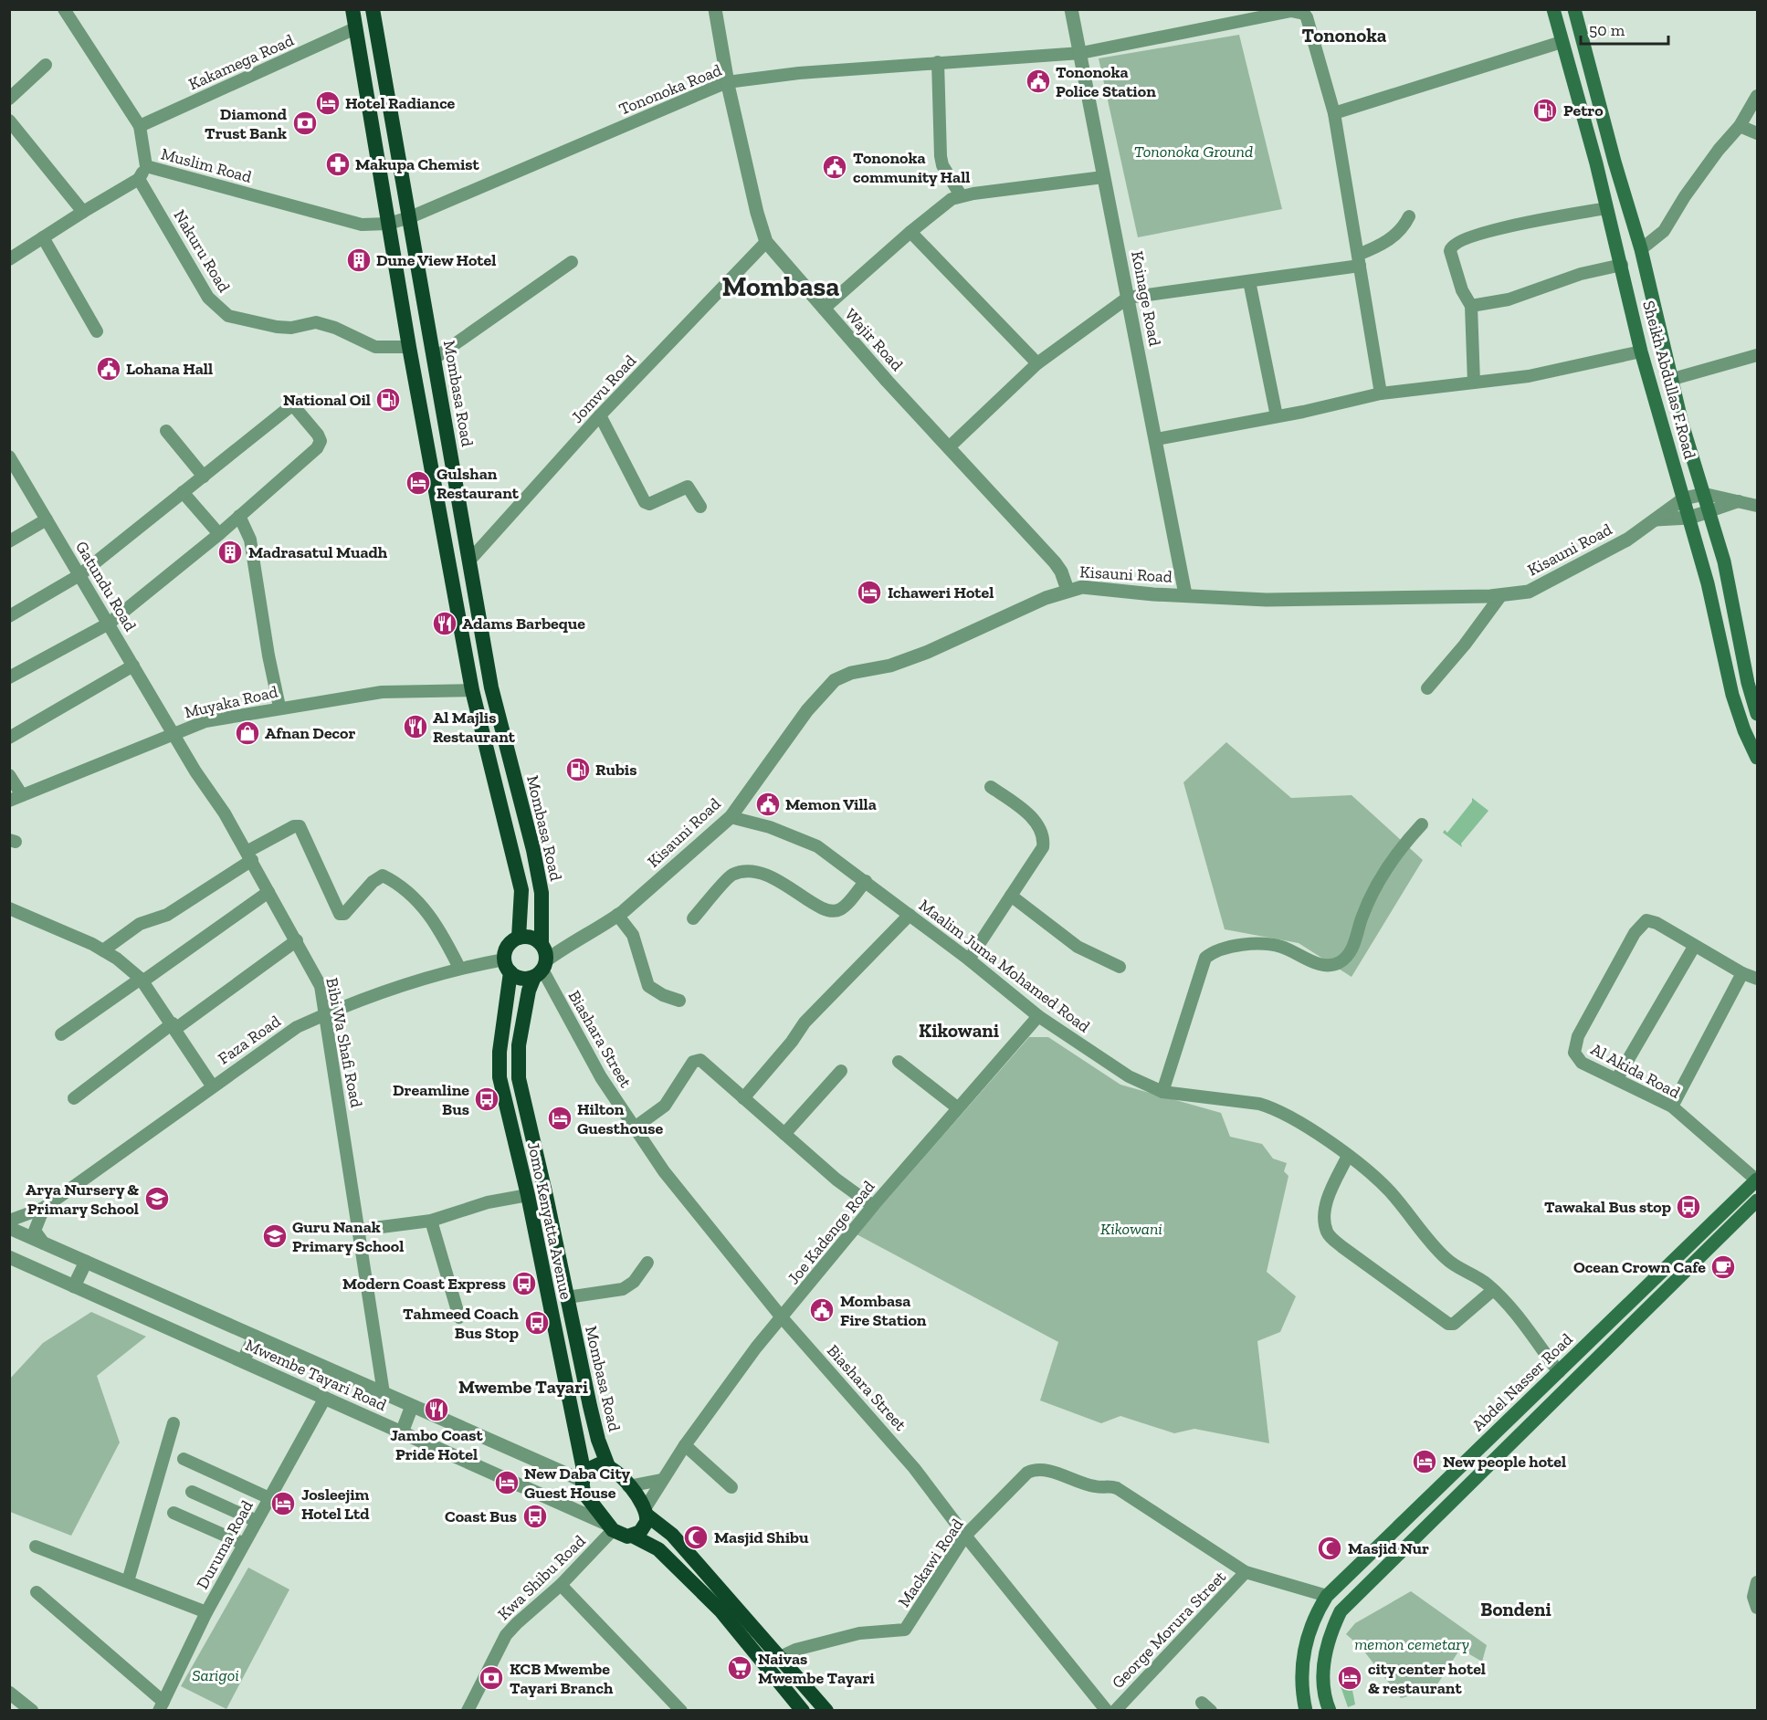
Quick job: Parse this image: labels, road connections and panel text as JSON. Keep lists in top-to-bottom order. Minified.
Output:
{"streets":{"highway":["Mombasa Road","Jomo Kenyatta Avenue"],"main road":["Sheikh Abdullas F.Road","Abdel Nasser Road"],"street":["Kakamega Road","Tononoka Road","Muslim Road","Nakuru Road","Koinage Road","Wajir Road","Jomvu Road","Kisauni Road","Gatundu Road","Muyaka Road","Maalim Juma Mohamed Road","Biashara Street","Faza Road","Bibi Wa Shafi Road","Al Akida Road","Joe Kadenge Road","Mwembe Tayari Road","Duruma Road","Mackawi Road","Kwa Shibu Road","George Morura Street"]},"crossings":[["Tononoka Road","Muslim Road"],["Tononoka Road","Koinage Road"],["Tononoka Road","Wajir Road"],["Tononoka Road","Mombasa Road"],["Muslim Road","Nakuru Road"],["Koinage Road","Kisauni Road"],["Wajir Road","Jomvu Road"],["Wajir Road","Kisauni Road"],["Sheikh Abdullas F.Road","Kisauni Road"],["Jomvu Road","Mombasa Road"],["Mombasa Road","Kisauni Road"],["Mombasa Road","Biashara Street"],["Mombasa Road","Faza Road"],["Mombasa Road","Jomo Kenyatta Avenue"],["Kisauni Road","Maalim Juma Mohamed Road"],["Kisauni Road","Biashara Street"],["Kisauni Road","Faza Road"],["Kisauni Road","Jomo Kenyatta Avenue"],["Gatundu Road","Muyaka Road"],["Gatundu Road","Bibi Wa Shafi Road"],["Muyaka Road","Bibi Wa Shafi Road"],["Maalim Juma Mohamed Road","Joe Kadenge Road"],["Maalim Juma Mohamed Road","Abdel Nasser Road"],["Biashara Street","Faza Road"],["Biashara Street","Jomo Kenyatta Avenue"],["Biashara Street","Joe Kadenge Road"],["Biashara Street","Mackawi Road"],["Faza Road","Bibi Wa Shafi Road"],["Faza Road","Jomo Kenyatta Avenue"],["Bibi Wa Shafi Road","Mwembe Tayari Road"],["Al Akida Road","Abdel Nasser Road"],["Jomo Kenyatta Avenue","Mwembe Tayari Road"],["Jomo Kenyatta Avenue","Kwa Shibu Road"],["Mwembe Tayari Road","Duruma Road"],["Mwembe Tayari Road","Kwa Shibu Road"],["Abdel Nasser Road","Mackawi Road"],["Mackawi Road","George Morura Street"]],"districts":["Tononoka","Mombasa","Kikowani","Mwembe Tayari","Bondeni"],"parks":["Tononoka Ground","Kikowani","memon cemetary","Sarigoi"],"places":{"public building":["Tononoka Police Station","Tononoka community Hall","Lohana Hall","Memon Villa","Mombasa Fire Station"],"hotel":["Hotel Radiance","Gulshan Restaurant","Ichaweri Hotel","Hilton Guesthouse","New people hotel","New Daba City Guest House","Josleejim Hotel Ltd","city center hotel & restaurant"],"fuel station":["Petro","National Oil","Rubis"],"bank":["Diamond Trust Bank","KCB Mwembe Tayari Branch"],"pharmacy":["Makupa Chemist"],"building":["Dune View Hotel","Madrasatul Muadh"],"restaurant":["Adams Barbeque","Al Majlis Restaurant","Jambo Coast Pride Hotel"],"shop":["Afnan Decor"],"bus stop":["Dreamline Bus","Tawakal Bus stop","Modern Coast Express","Tahmeed Coach Bus Stop","Coast Bus"],"school or university":["Arya Nursery & Primary School","Guru Nanak Primary School"],"cafe":["Ocean Crown Cafe"],"mosque":["Masjid Shibu","Masjid Nur"],"supermarket":["Naivas Mwembe Tayari"]},"scale_bar":"50 m"}
